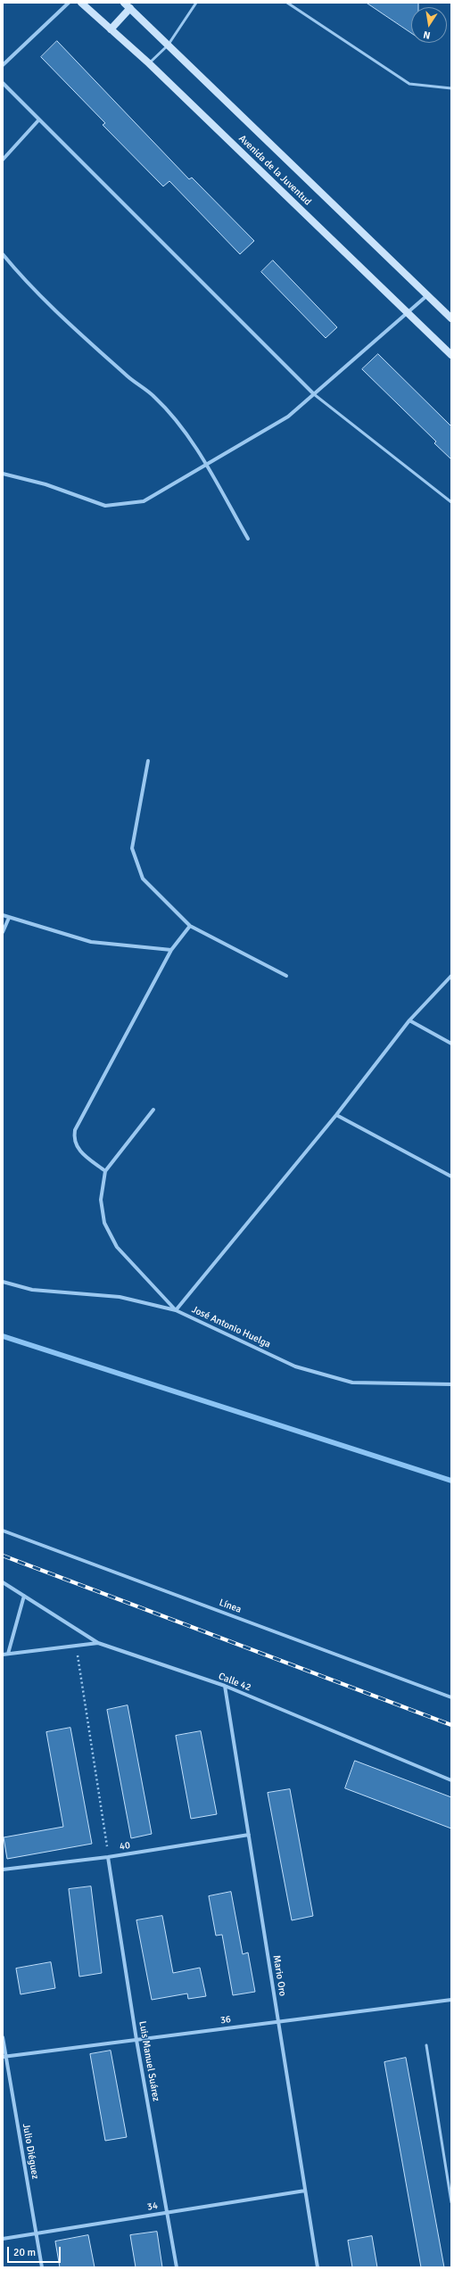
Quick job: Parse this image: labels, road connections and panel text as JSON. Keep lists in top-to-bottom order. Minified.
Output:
{"streets":{"main road":["Avenida de la Juventud"],"street":["José Antonio Huelga","Línea","Calle 42","40","Mario Oro","36","Luis Manuel Suárez","Julio Diéguez","34"]},"crossings":[["Calle 42","Mario Oro"],["40","Mario Oro"],["40","Luis Manuel Suárez"],["Mario Oro","36"],["Mario Oro","34"],["36","Luis Manuel Suárez"],["36","Julio Diéguez"],["Luis Manuel Suárez","34"],["Julio Diéguez","34"]],"scale_bar":"20 m","north":"bottom"}
